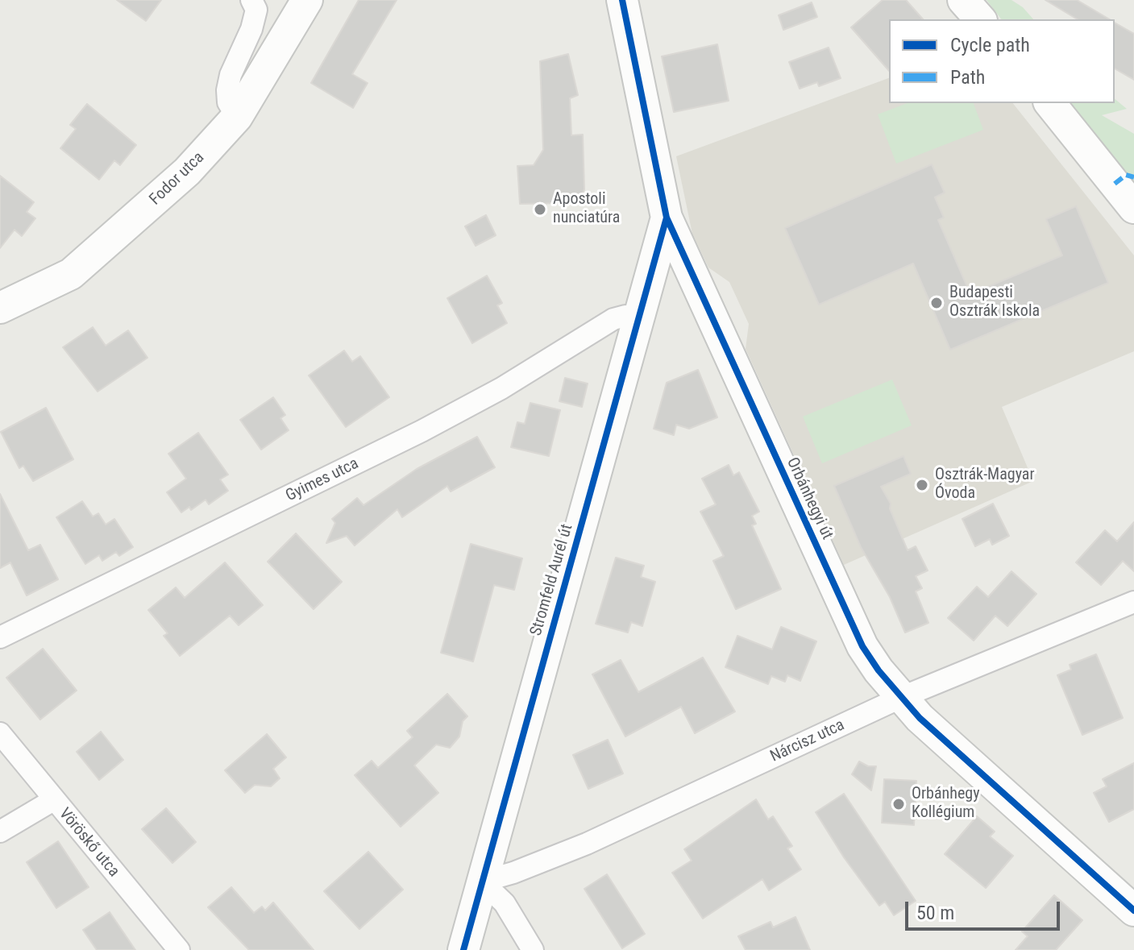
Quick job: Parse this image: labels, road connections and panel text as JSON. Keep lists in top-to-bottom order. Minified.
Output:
{"streets":{"street":["Fodor utca","Gyimes utca","Orbánhegyi út","Stromfeld Aurél út","Nárcisz utca","Vöröskő utca"]},"crossings":[["Gyimes utca","Stromfeld Aurél út"],["Orbánhegyi út","Stromfeld Aurél út"],["Orbánhegyi út","Nárcisz utca"],["Stromfeld Aurél út","Nárcisz utca"]],"places":["Apostoli nunciatúra","Budapesti Osztrák Iskola","Osztrák-Magyar Óvoda","Orbánhegy Kollégium"],"legend":["Cycle path","Path"],"scale_bar":"50 m"}
